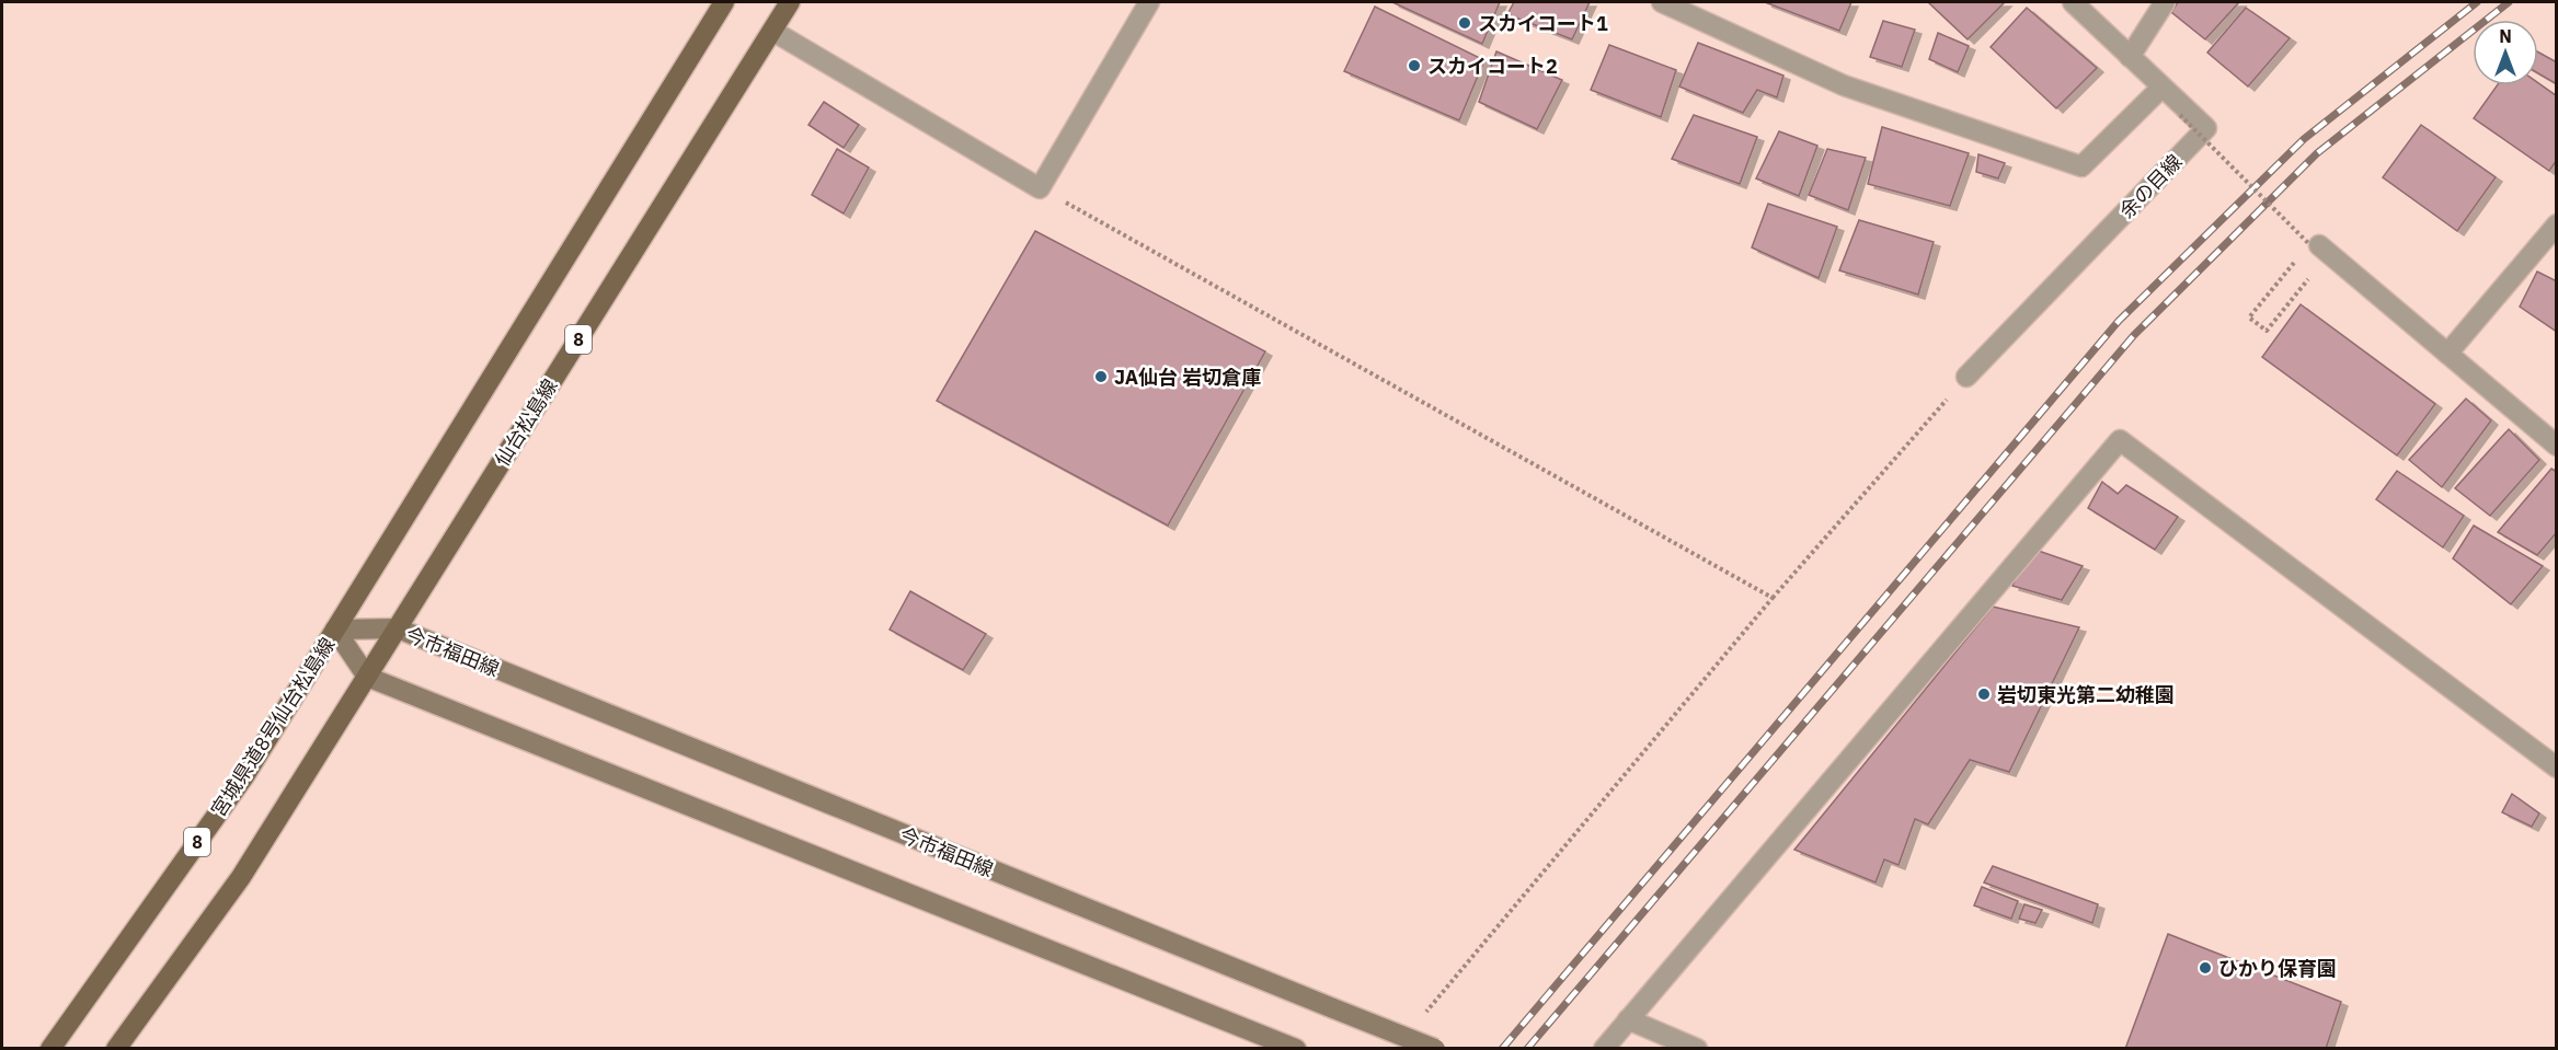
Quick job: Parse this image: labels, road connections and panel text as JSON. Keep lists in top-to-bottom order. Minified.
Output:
{"streets":{"main road":["8","仙台松島線","今市福田線","宮城県道8号仙台松島線"],"street":["余の目線"]},"crossings":[["8","仙台松島線"],["8","今市福田線"],["8","宮城県道8号仙台松島線"],["仙台松島線","今市福田線"],["今市福田線","宮城県道8号仙台松島線"]],"places":["スカイコート1","スカイコート2","JA仙台 岩切倉庫","岩切東光第二幼稚園","ひかり保育園"],"north":"top"}
